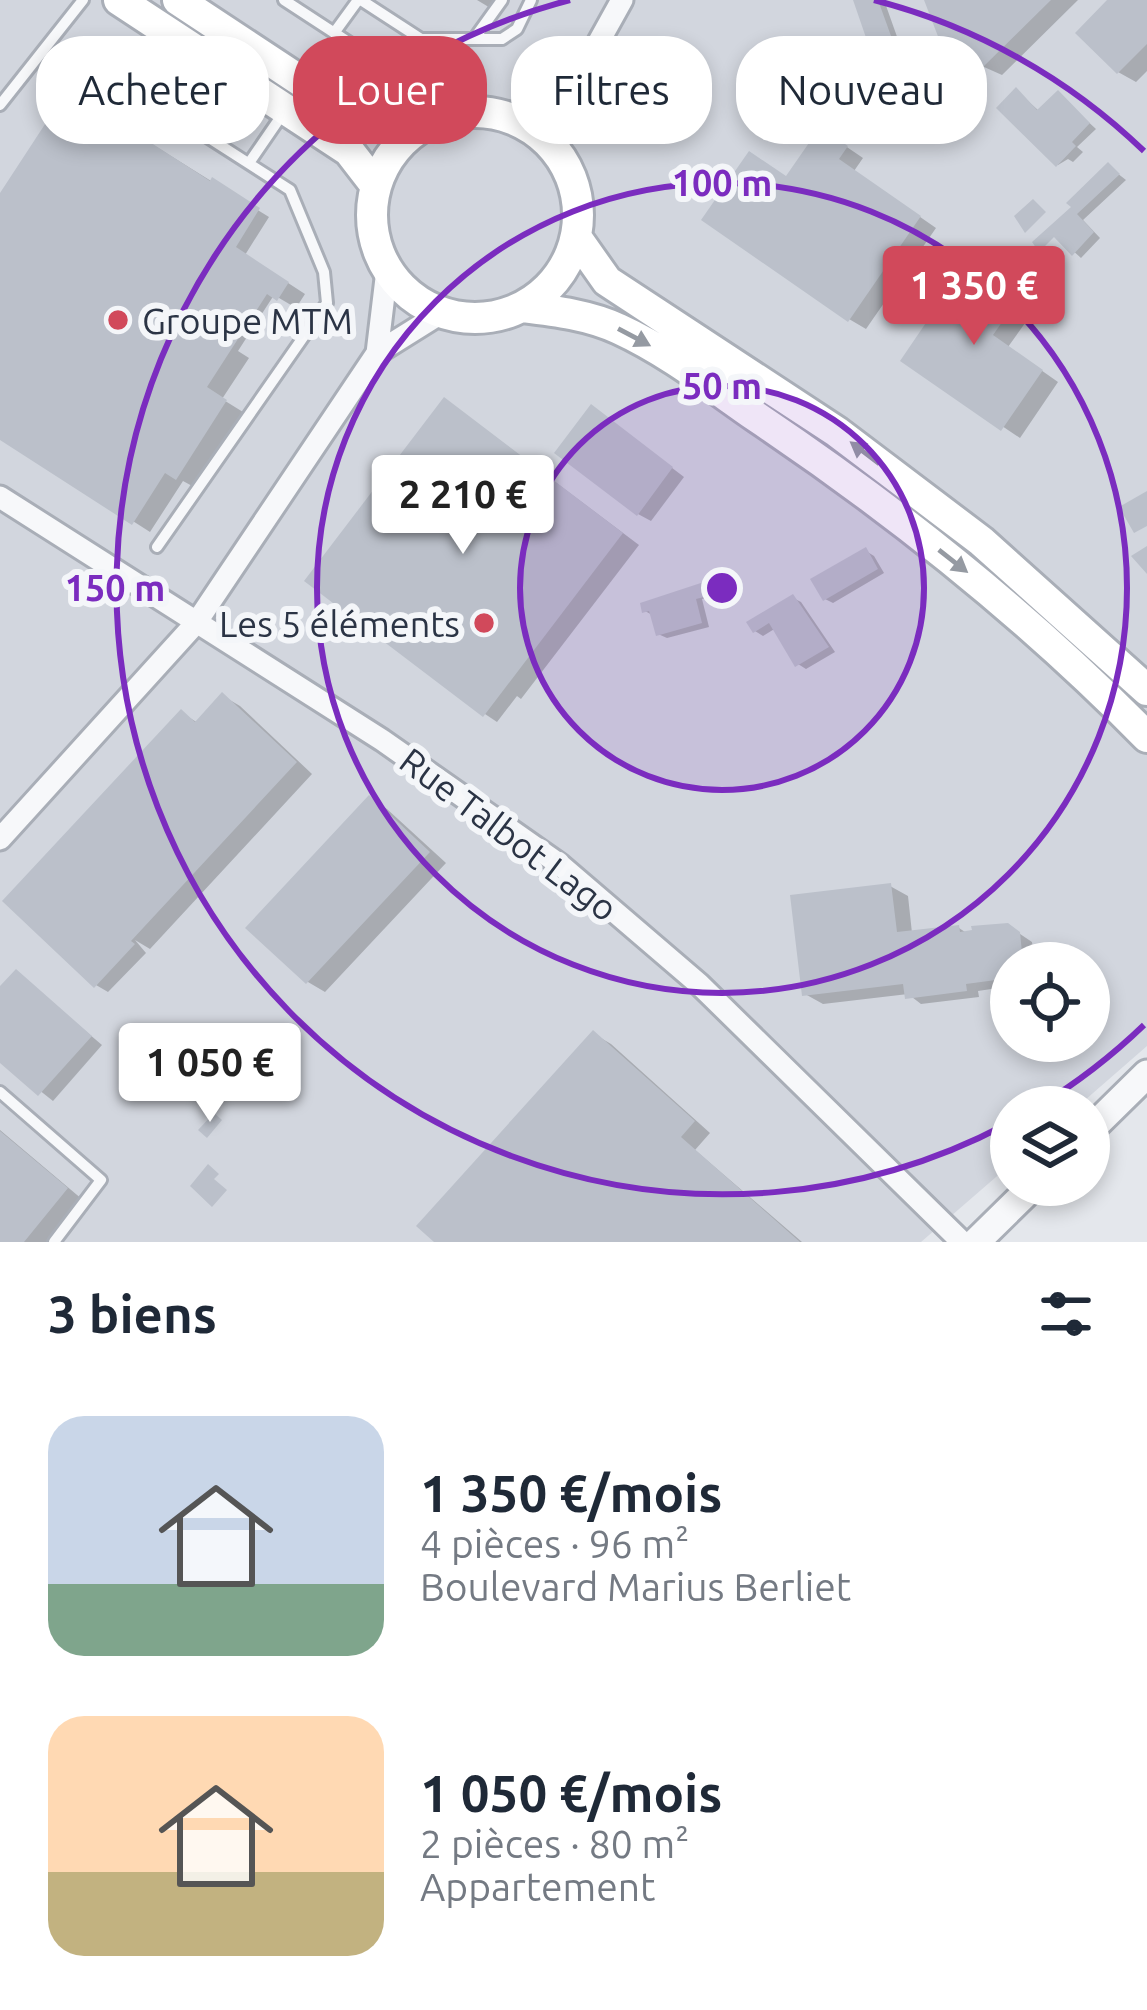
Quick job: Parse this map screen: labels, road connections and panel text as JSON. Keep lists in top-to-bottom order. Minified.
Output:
{"streets":{"street":["Rue Talbot Lago"]},"places":["Groupe MTM","Les 5 éléments"],"page":{"chip":["Acheter","Louer","Filtres","Nouveau"],"price":["1 350 €","2 210 €","1 050 €"],"heading":"3 biens","list":[{"name":"1 350 €/mois","note":"4 pièces · 96 m² · Boulevard Marius Berliet"},{"name":"1 050 €/mois","note":"2 pièces · 80 m² · Appartement"}]},"rings":["100 m","50 m","150 m"]}
